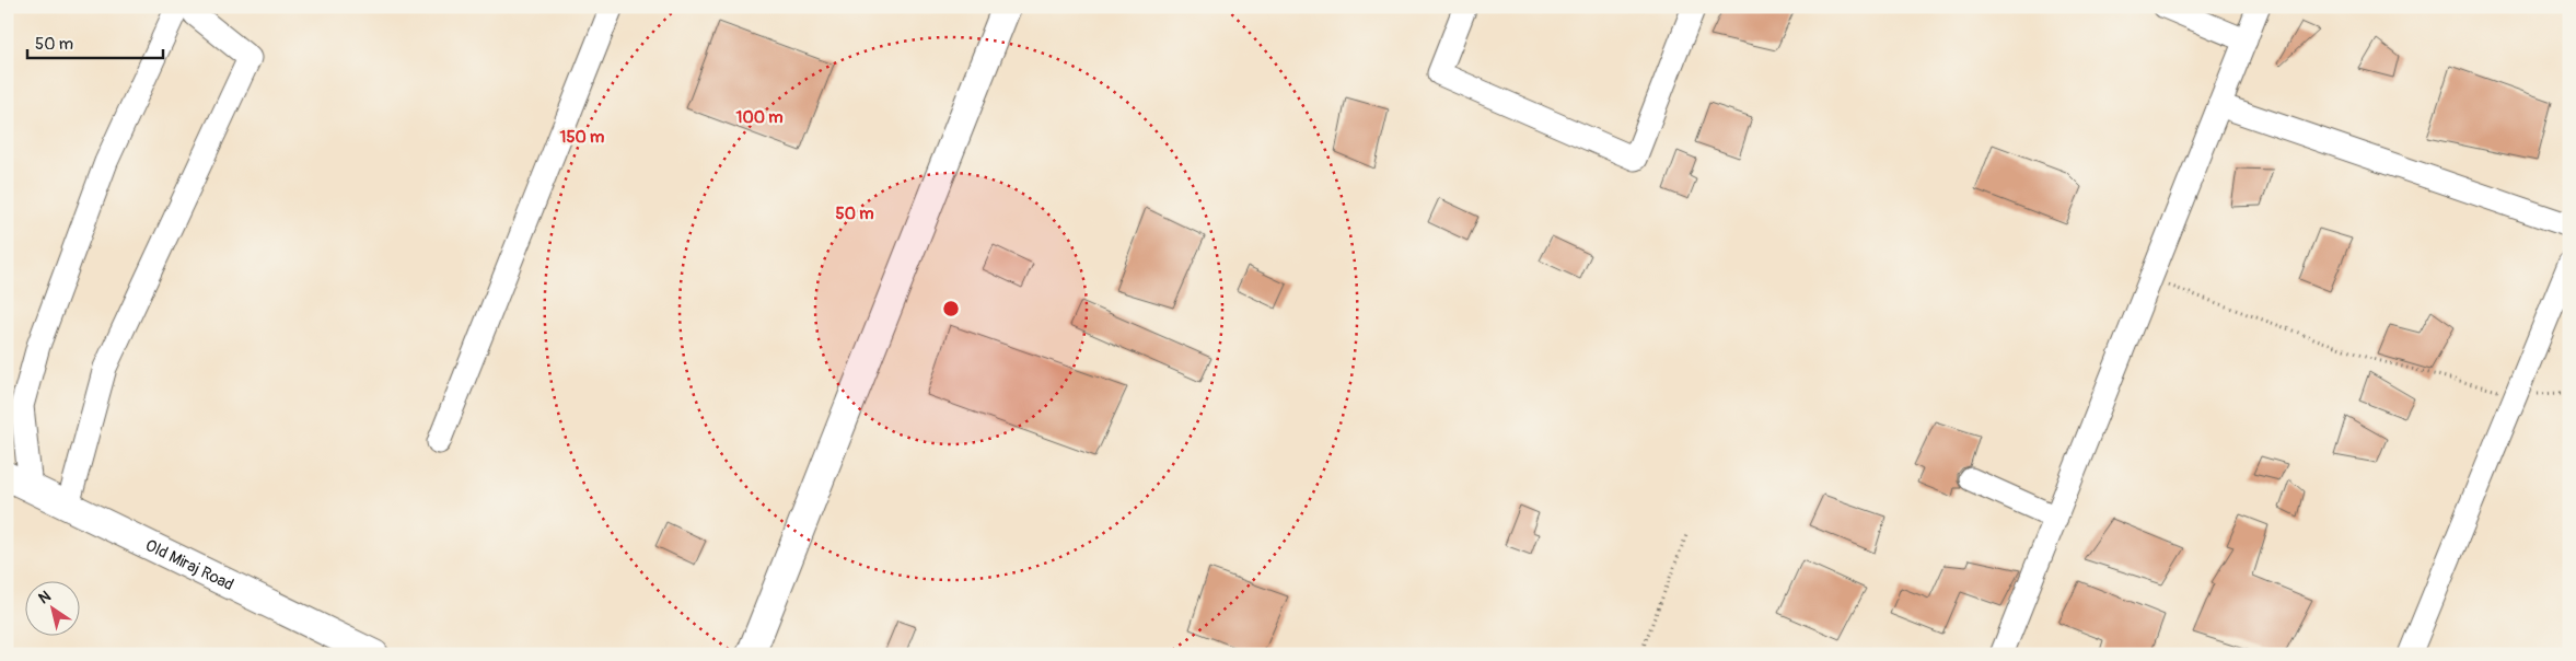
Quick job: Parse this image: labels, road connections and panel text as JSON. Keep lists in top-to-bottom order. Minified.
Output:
{"streets":{"main road":["Old Miraj Road"]},"scale_bar":"50 m","north":"top left","rings":["100 m","150 m","50 m"]}
